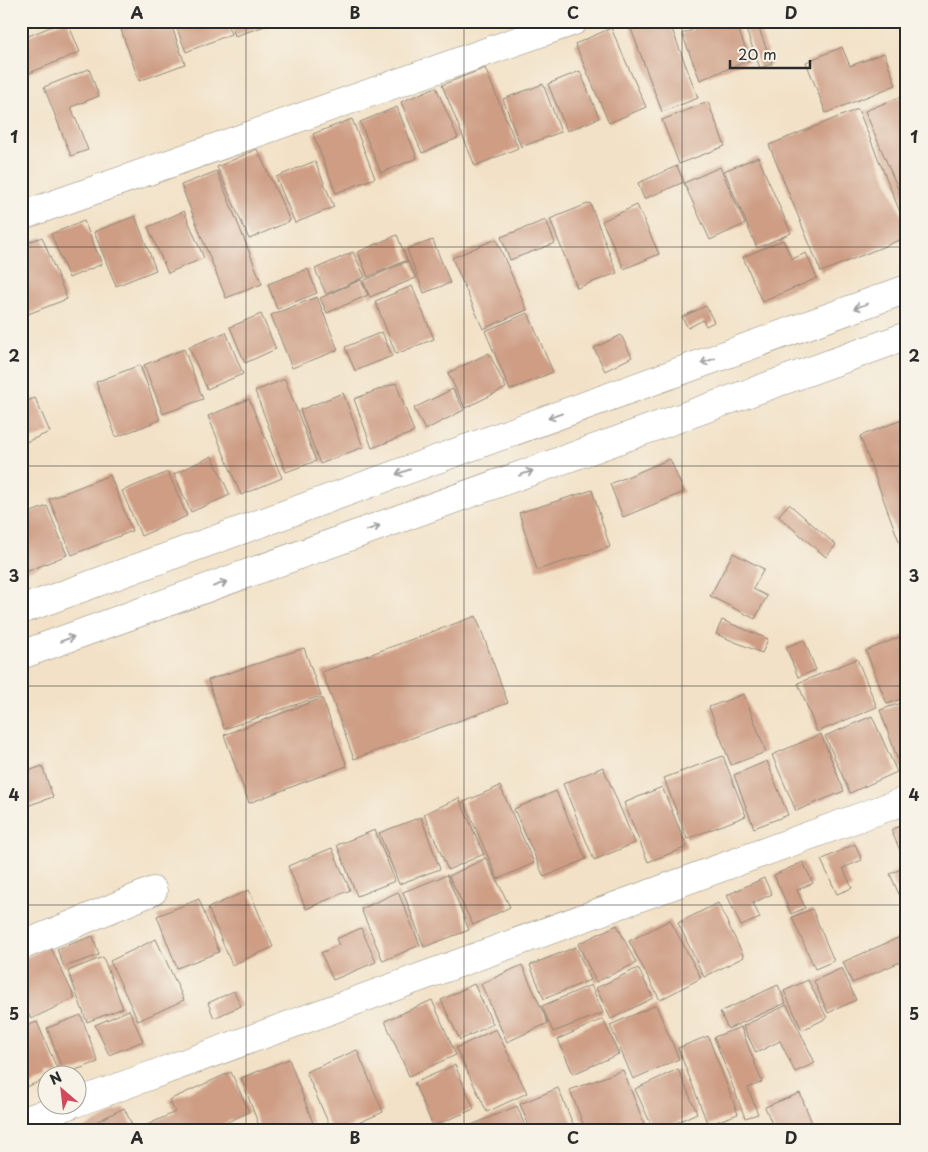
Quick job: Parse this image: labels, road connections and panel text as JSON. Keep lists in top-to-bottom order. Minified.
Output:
{"scale_bar":"20 m","north":"top left","grid":{"columns":["A","B","C","D"],"rows":["1","2","3","4","5"]}}
